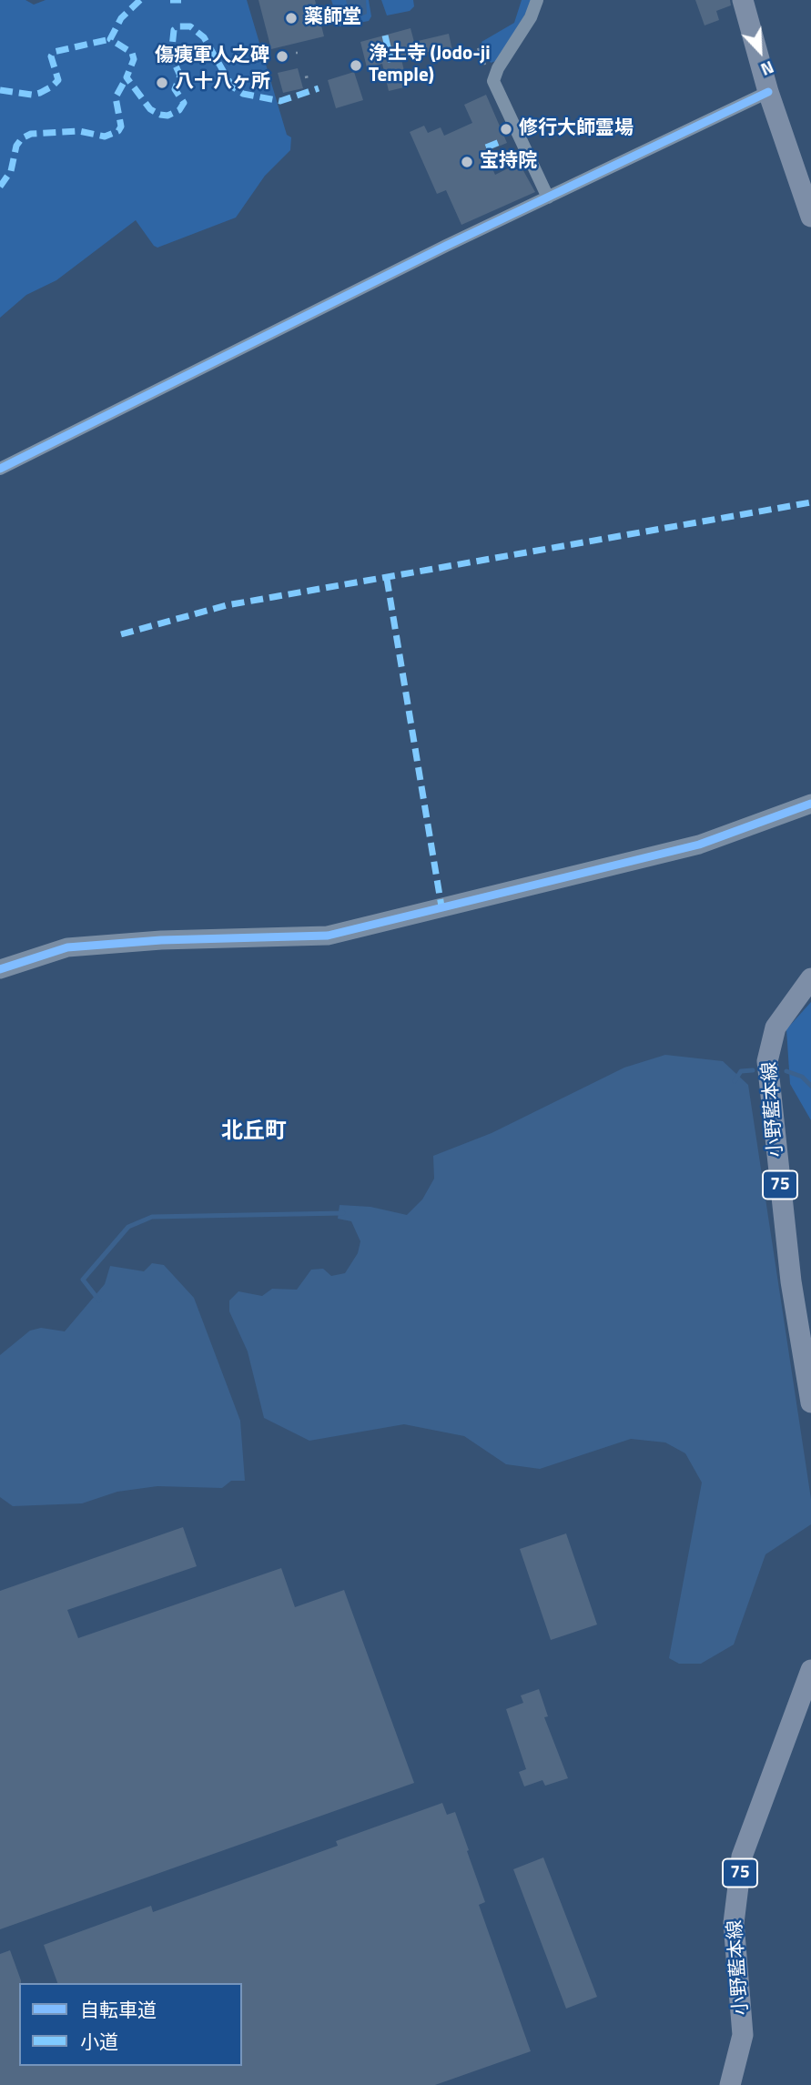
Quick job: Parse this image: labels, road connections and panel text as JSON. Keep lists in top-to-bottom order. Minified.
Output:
{"streets":{"main road":["小野藍本線","75"]},"districts":["北丘町"],"places":["薬師堂","傷痍軍人之碑","浄土寺 (Jodo-ji Temple)","八十八ヶ所","修行大師霊場","宝持院"],"legend":["自転車道","小道"],"north":"bottom right"}
